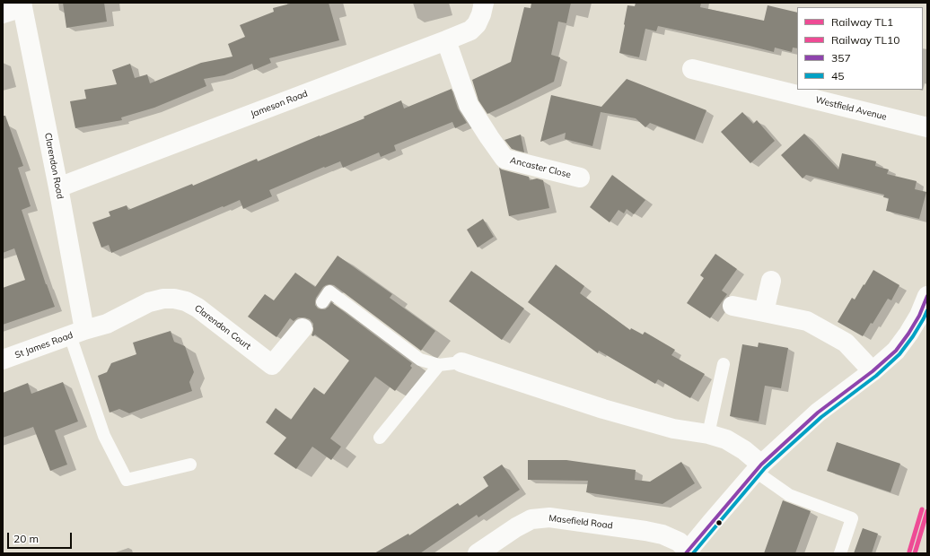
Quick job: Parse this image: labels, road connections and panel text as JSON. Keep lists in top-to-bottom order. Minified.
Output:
{"streets":{"street":["Jameson Road","Westfield Avenue","Clarendon Road","Ancaster Close","Clarendon Court","St James Road","Masefield Road"]},"crossings":[["Jameson Road","Clarendon Road"],["Jameson Road","Ancaster Close"],["Clarendon Road","Clarendon Court"],["Clarendon Road","St James Road"],["Clarendon Court","St James Road"]],"lines":["transit line 357","transit line 45","rail line TL10","rail line TL1"],"legend":["Railway TL1","Railway TL10","357","45"],"scale_bar":"20 m"}
